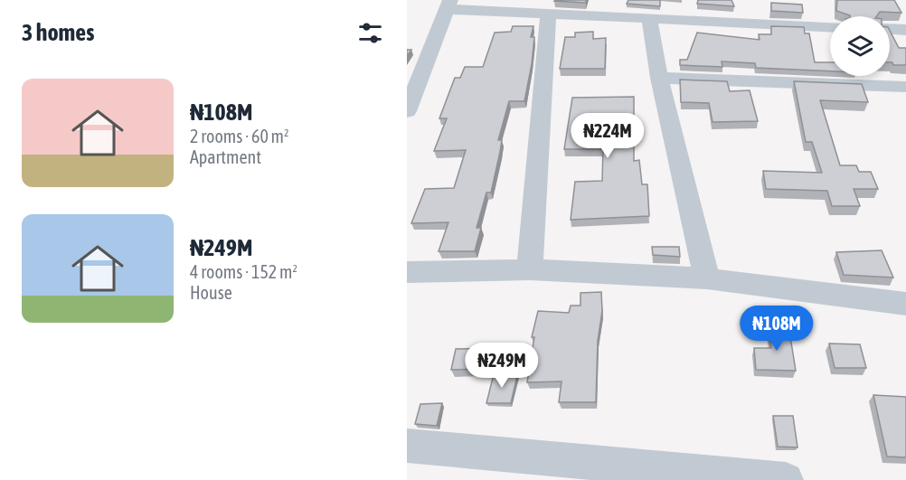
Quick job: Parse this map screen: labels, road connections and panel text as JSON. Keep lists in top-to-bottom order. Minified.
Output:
{"page":{"heading":"3 homes","list":[{"name":"₦108M","note":"2 rooms · 60 m² · Apartment"},{"name":"₦249M","note":"4 rooms · 152 m² · House"}],"price":["₦224M","₦108M","₦249M"]}}
